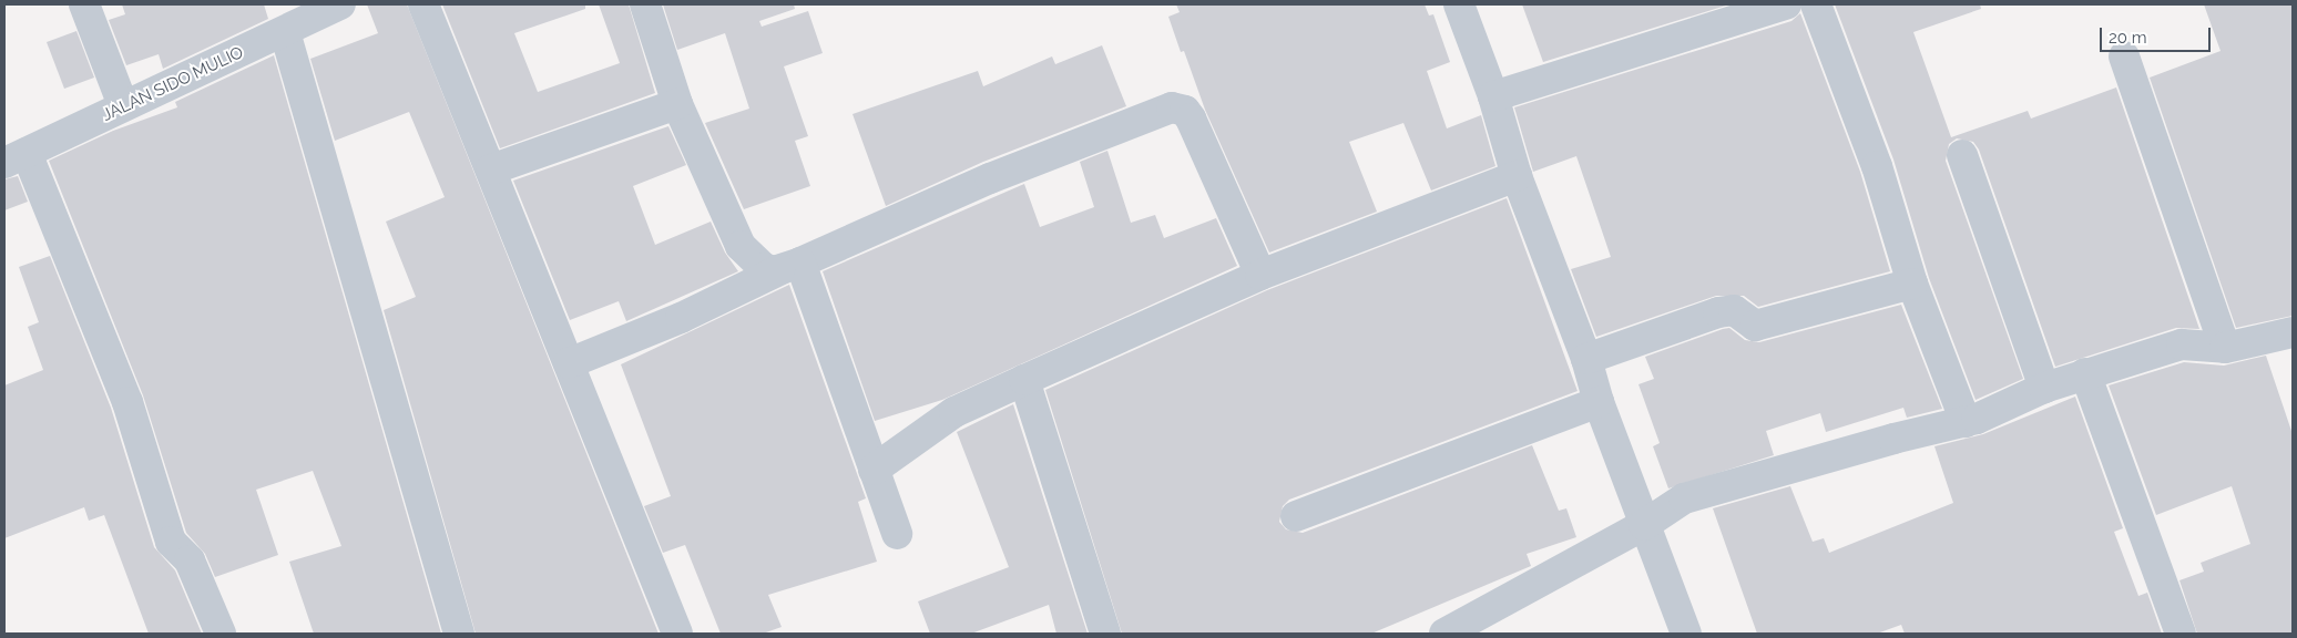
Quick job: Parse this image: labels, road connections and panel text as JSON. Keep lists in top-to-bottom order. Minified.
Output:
{"streets":{"street":["JALAN SIDO MULIO"]},"scale_bar":"20 m"}
